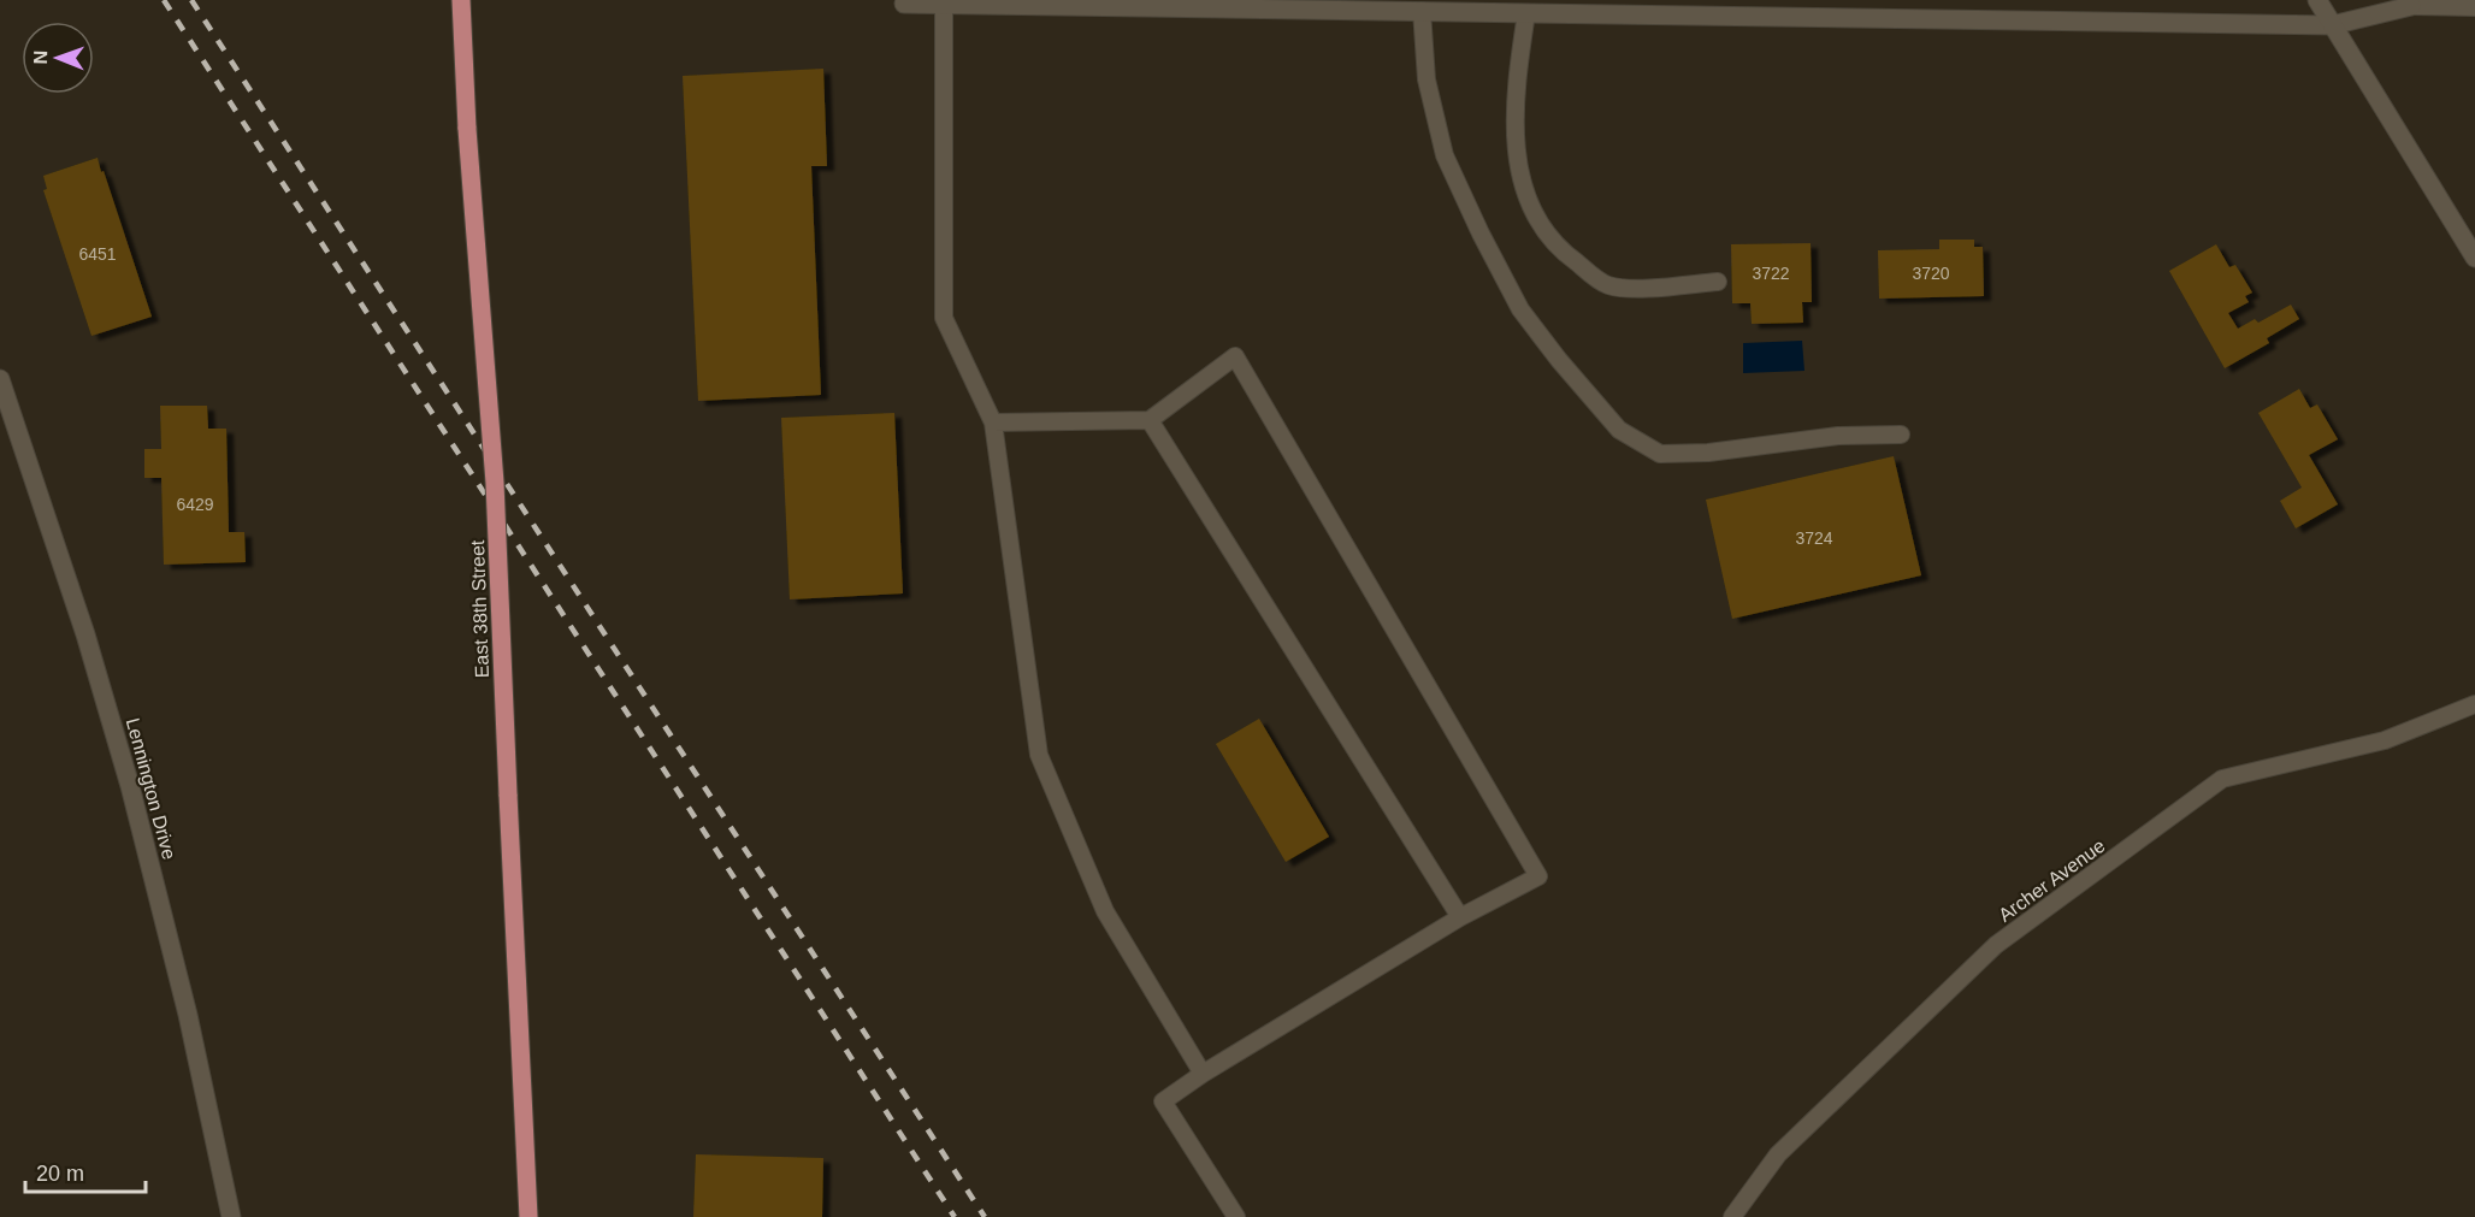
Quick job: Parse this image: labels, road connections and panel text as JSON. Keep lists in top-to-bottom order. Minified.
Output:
{"streets":{"main road":["East 38th Street"],"street":["Lennington Drive"],"lane":["Archer Avenue"]},"house_numbers":["6451","3722","3720","6429","3724"],"scale_bar":"20 m","north":"left"}
